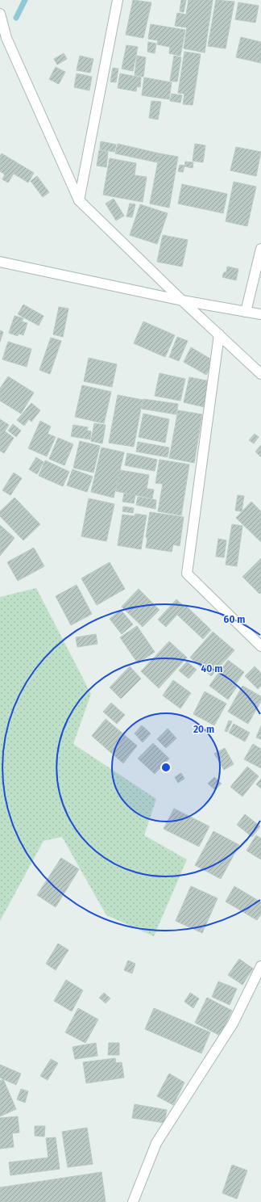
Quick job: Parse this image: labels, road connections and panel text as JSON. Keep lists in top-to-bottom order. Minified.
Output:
{"rings":["60 m","40 m","20 m"]}
